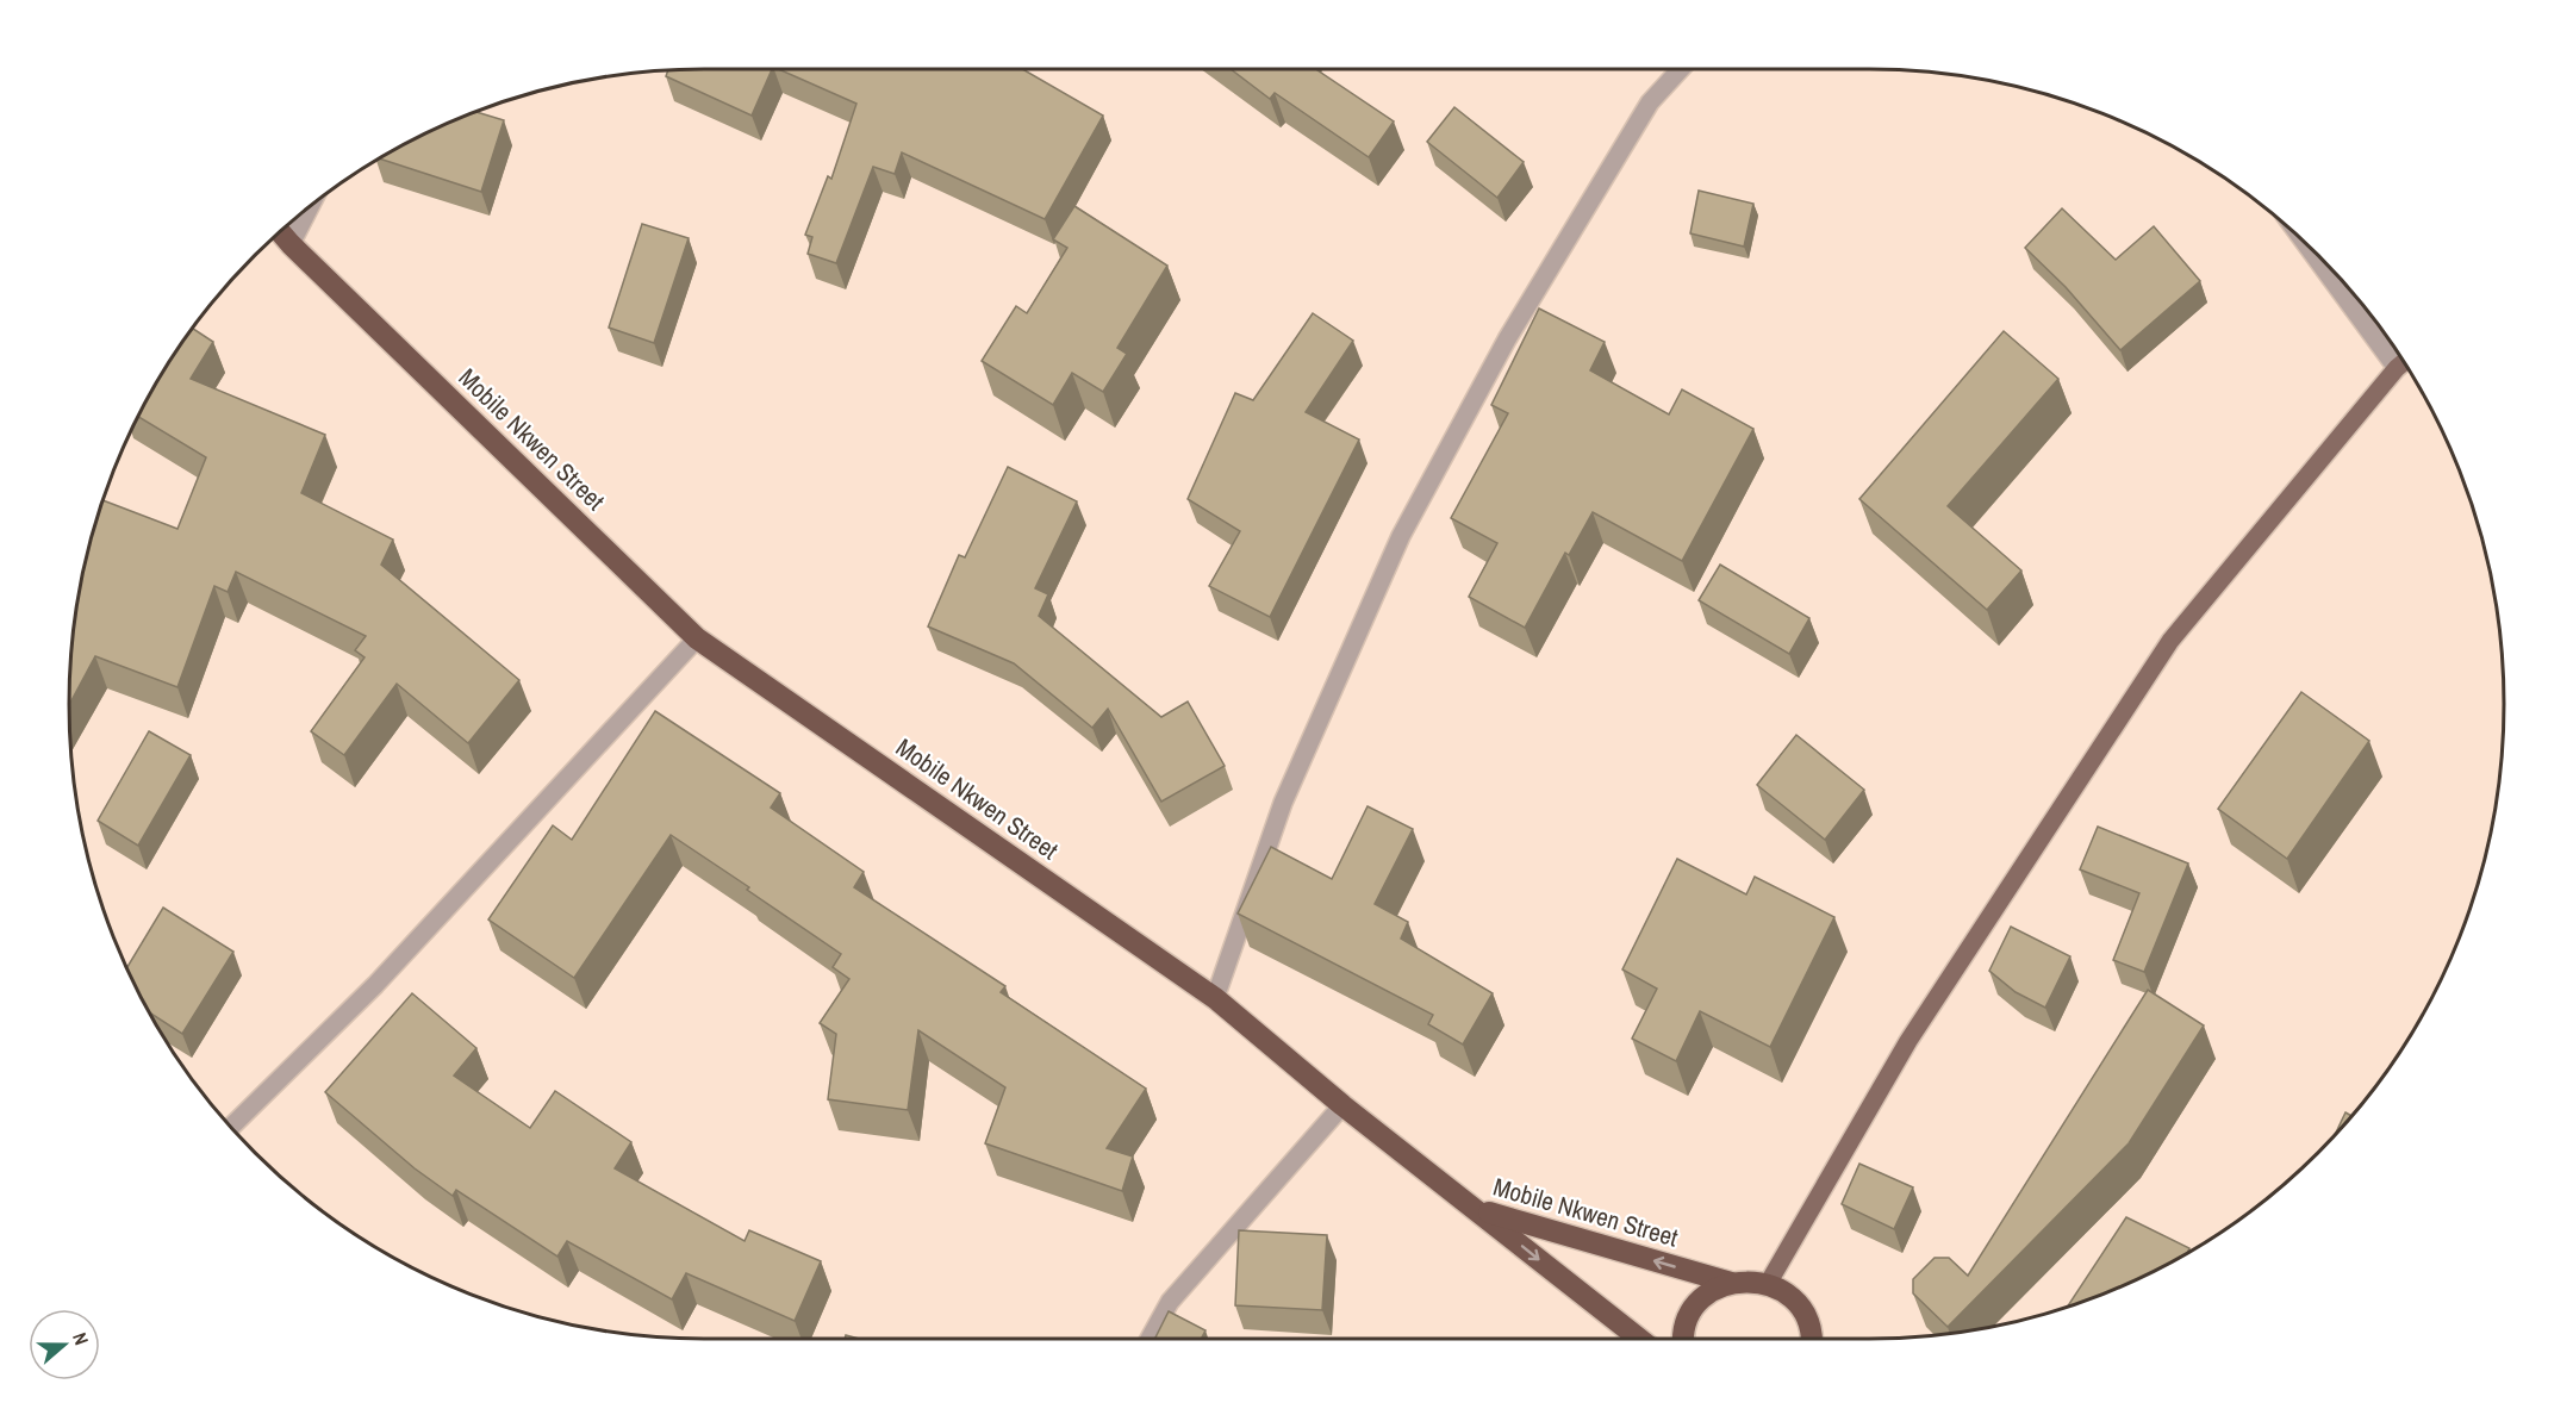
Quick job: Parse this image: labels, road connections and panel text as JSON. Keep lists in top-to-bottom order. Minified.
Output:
{"streets":{"highway":["Mobile Nkwen Street"]},"north":"right"}
